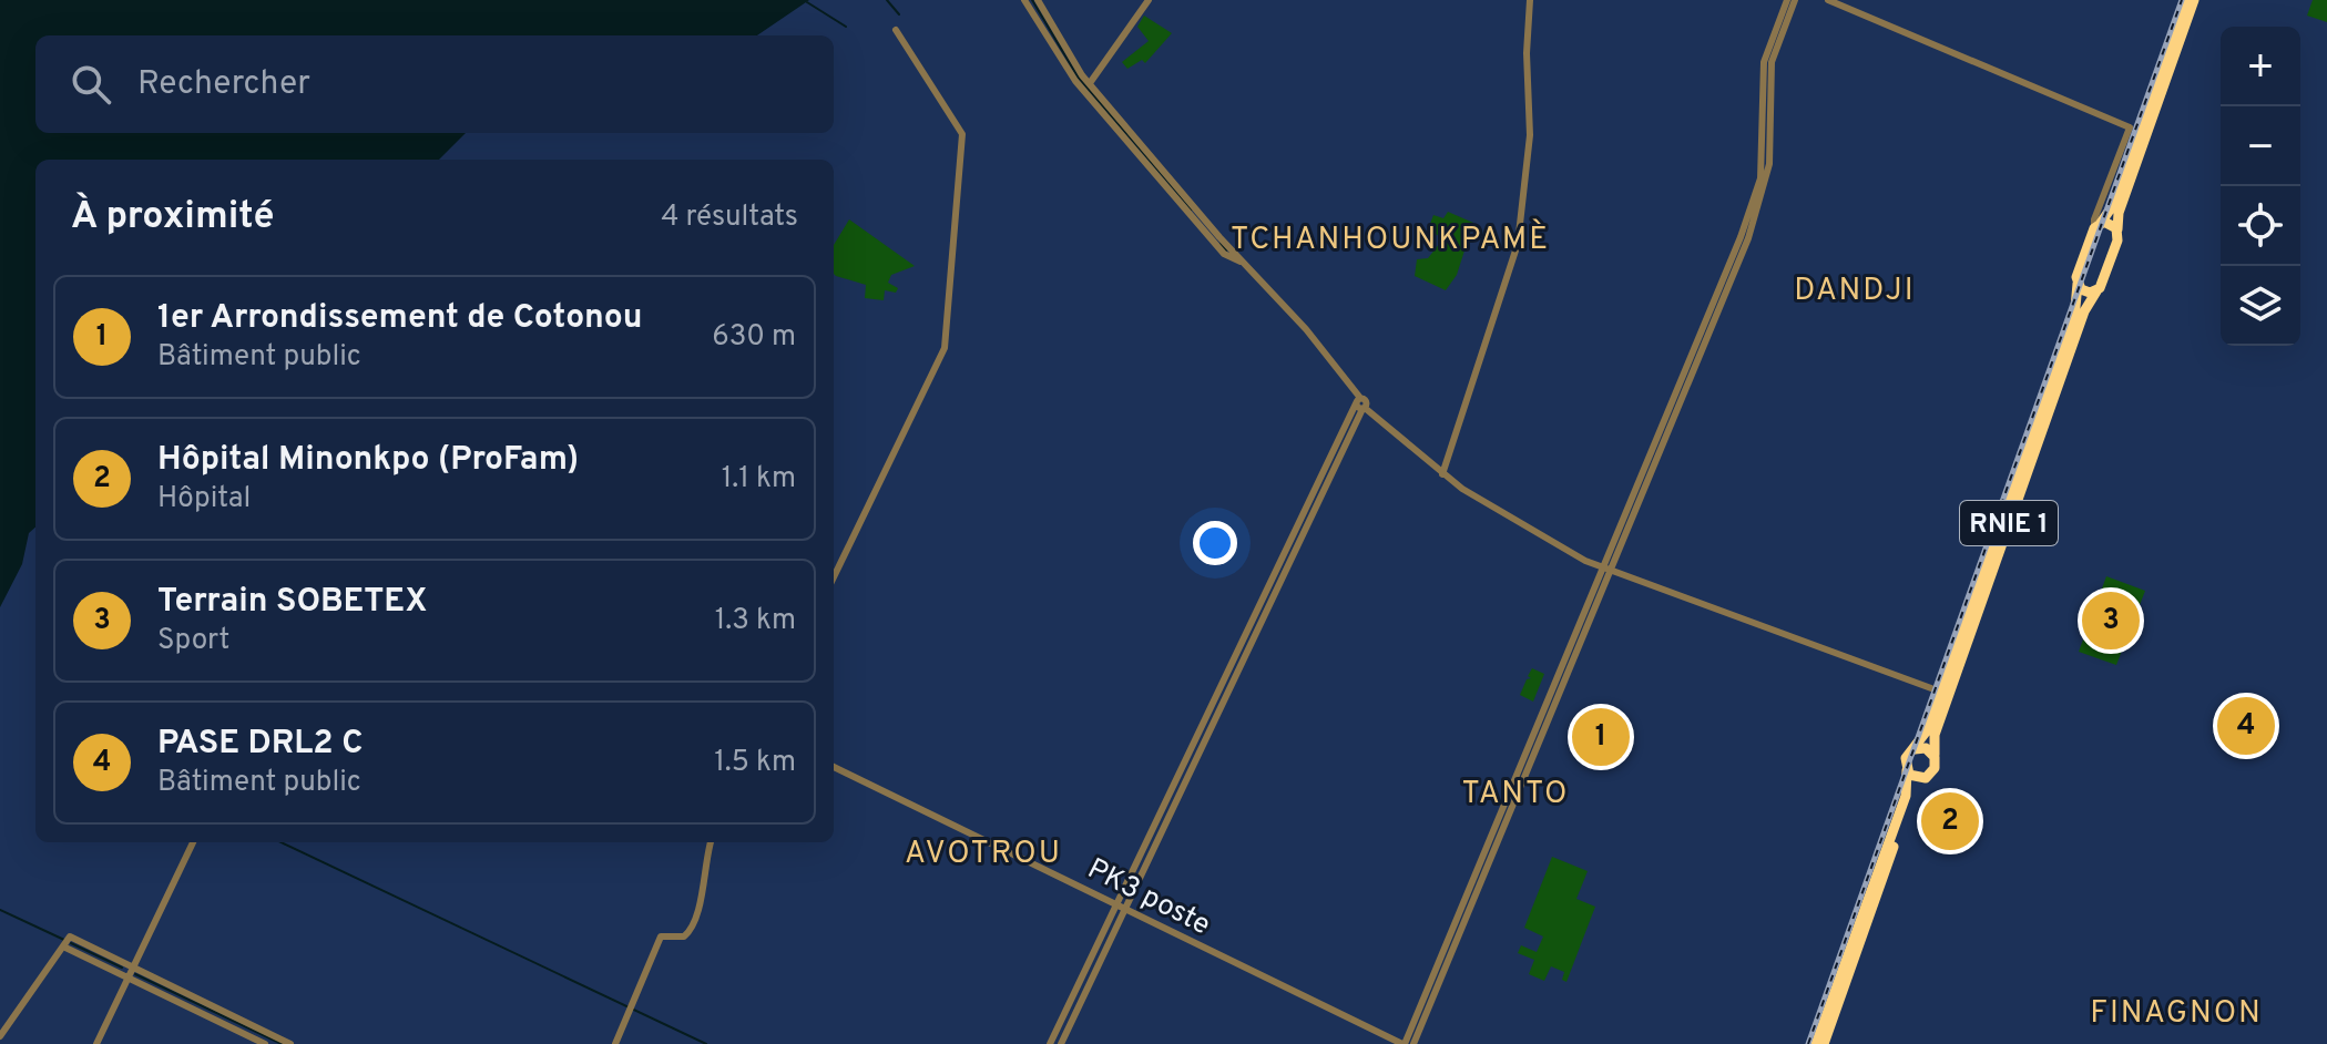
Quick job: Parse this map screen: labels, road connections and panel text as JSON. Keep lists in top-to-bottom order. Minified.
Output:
{"streets":{"highway":["RNIE 1"],"street":["PK3 poste"]},"districts":["TCHANHOUNKPAMÈ","DANDJI","TANTO","AVOTROU","FINAGNON"],"page":{"map_buttons":["+","−"],"search":"Rechercher","heading":["À proximité","4 résultats"],"list":[{"mark":"1","name":"1er Arrondissement de Cotonou","note":"Bâtiment public","value":"630 m"},{"mark":"2","name":"Hôpital Minonkpo (ProFam)","note":"Hôpital","value":"1.1 km"},{"mark":"3","name":"Terrain SOBETEX","note":"Sport","value":"1.3 km"},{"mark":"4","name":"PASE DRL2 C","note":"Bâtiment public","value":"1.5 km"}],"pins":["3","4","1","2"]}}
